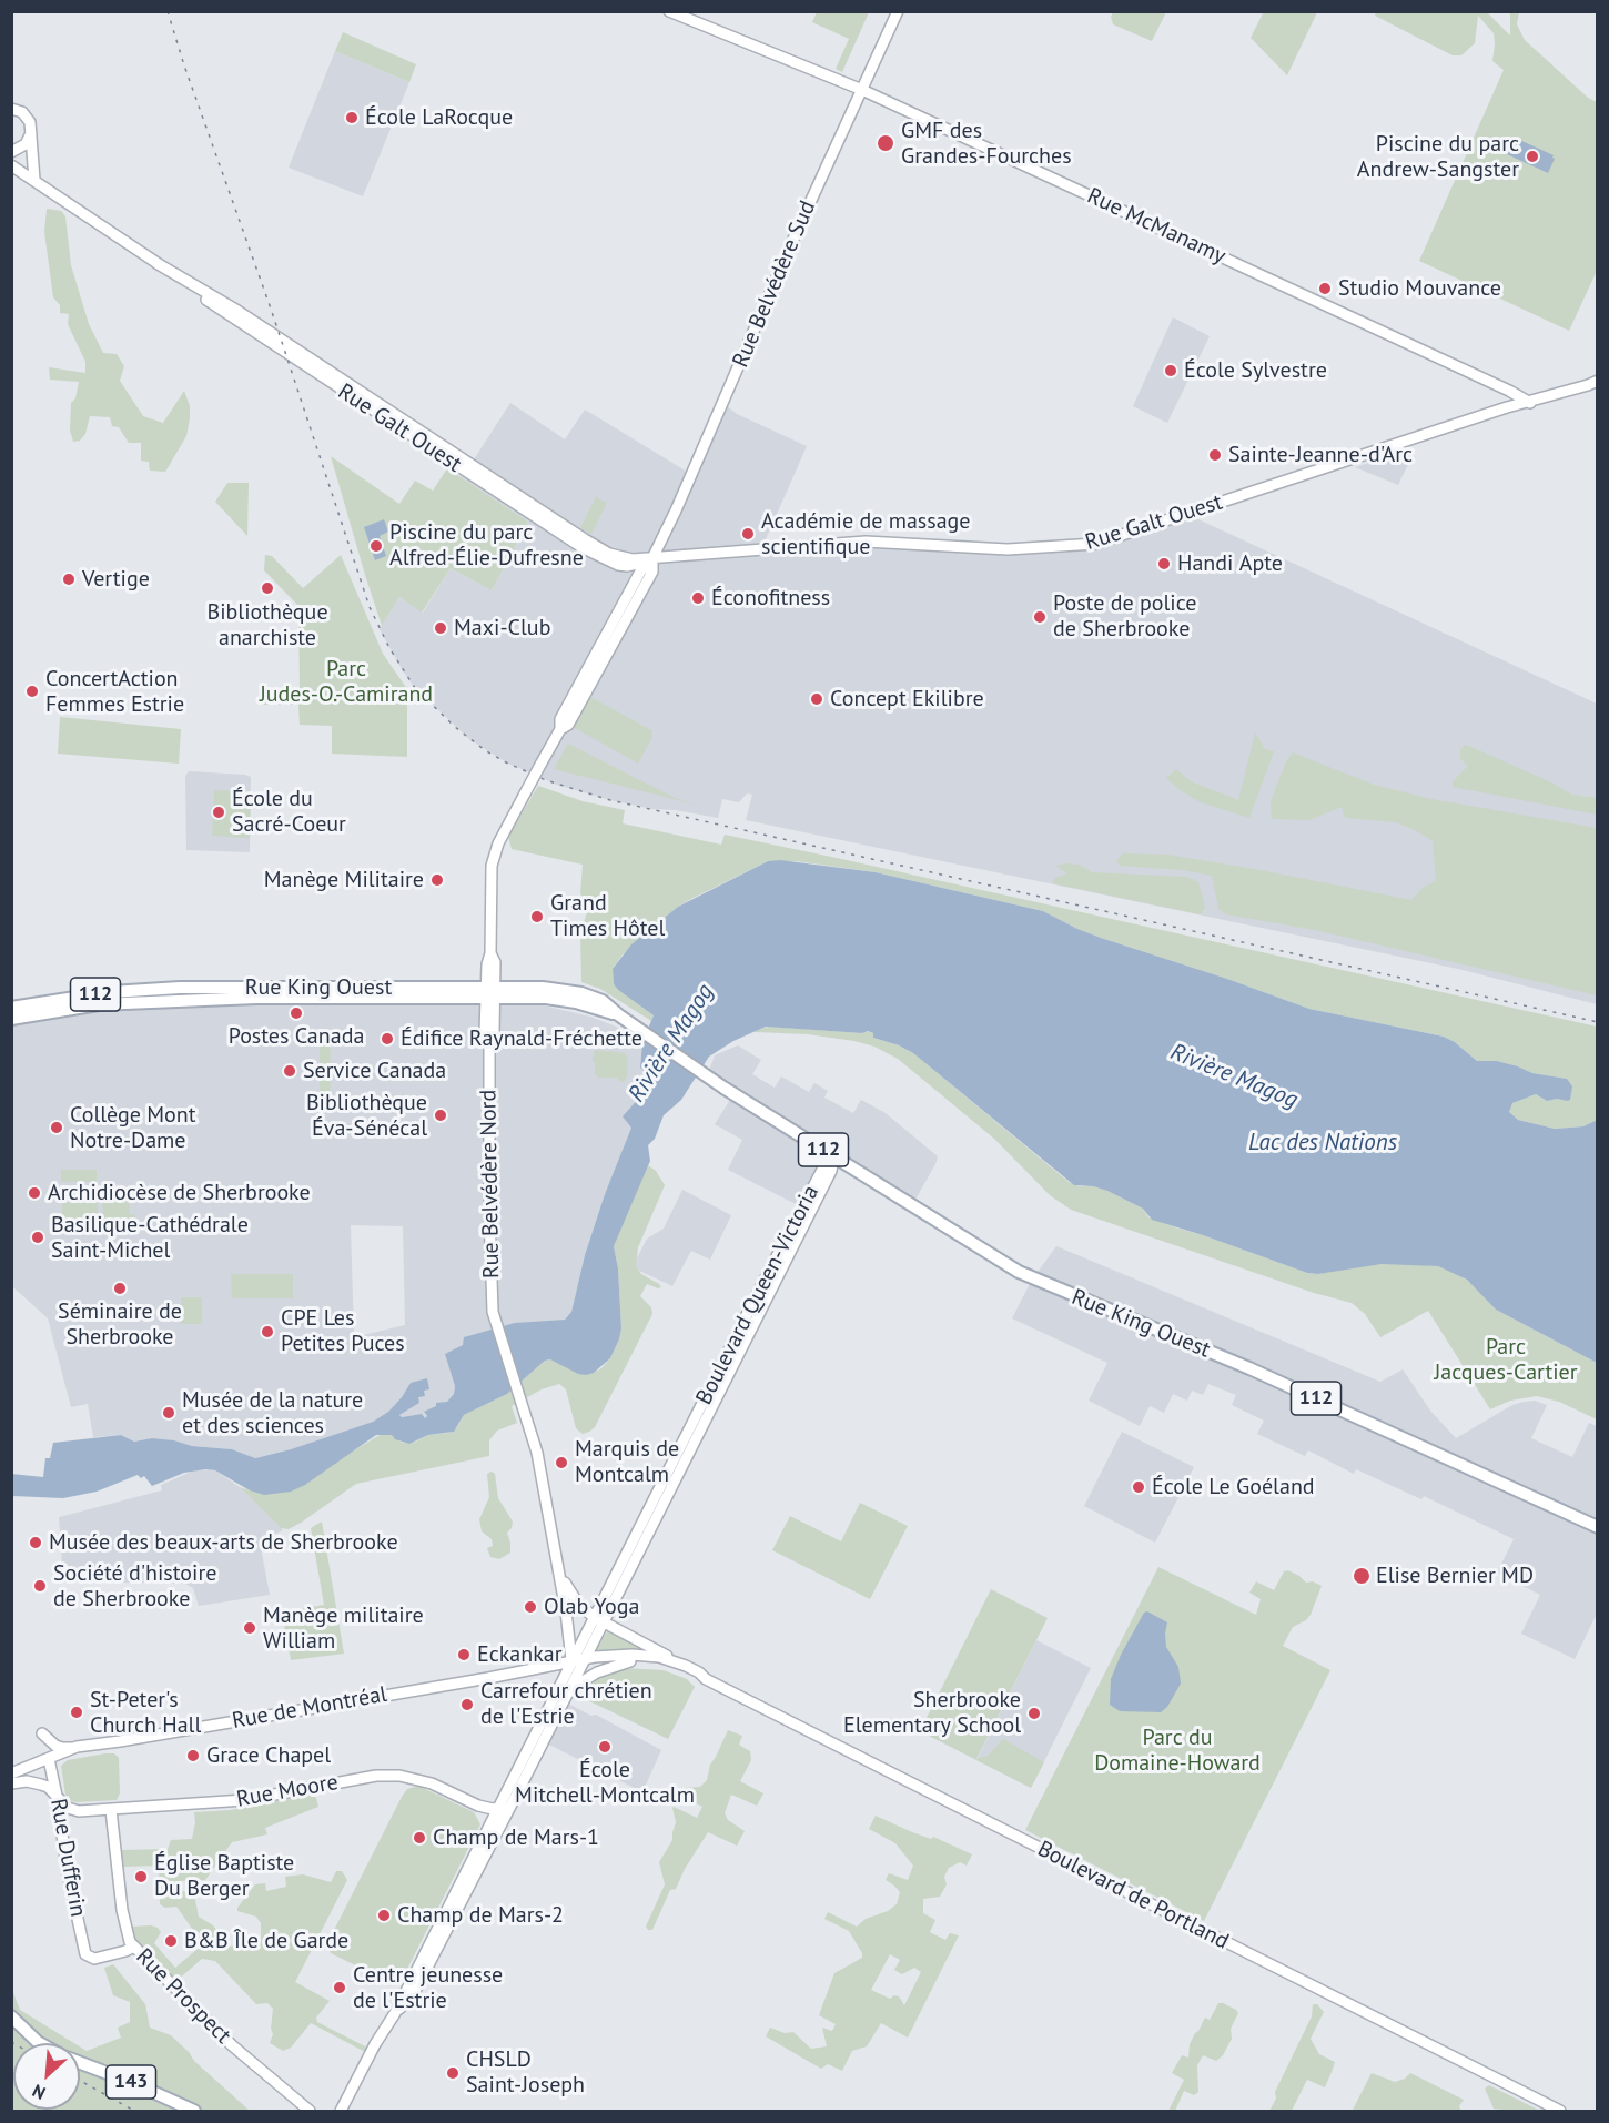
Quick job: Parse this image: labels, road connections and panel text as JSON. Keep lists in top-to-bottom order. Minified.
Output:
{"streets":{"main road":["Rue McManamy","Rue Belvédère Sud","Rue Galt Ouest","Rue King Ouest","112","Rue Belvédère Nord","Boulevard Queen-Victoria","Rue de Montréal","Rue Moore","Rue Dufferin","Boulevard de Portland","Rue Prospect","143"]},"crossings":[["Rue McManamy","Rue Belvédère Sud"],["Rue McManamy","Rue Galt Ouest"],["Rue Belvédère Sud","Rue Galt Ouest"],["Rue Belvédère Sud","Rue King Ouest"],["Rue Belvédère Sud","Rue Belvédère Nord"],["Rue King Ouest","Rue Belvédère Nord"],["Rue King Ouest","Boulevard Queen-Victoria"],["Boulevard Queen-Victoria","Rue de Montréal"],["Boulevard Queen-Victoria","Rue Moore"],["Boulevard Queen-Victoria","Boulevard de Portland"],["Rue de Montréal","Rue Dufferin"],["Rue de Montréal","Boulevard de Portland"],["Rue Moore","Rue Dufferin"],["Rue Moore","Rue Prospect"],["Rue Dufferin","Rue Prospect"]],"water":["Rivière Magog","Lac des Nations"],"parks":["Parc Judes-O.-Camirand","Parc Jacques-Cartier","Parc du Domaine-Howard"],"places":["École LaRocque","GMF des Grandes-Fourches","Piscine du parc Andrew-Sangster","Studio Mouvance","École Sylvestre","Sainte-Jeanne-d'Arc","Académie de massage scientifique","Piscine du parc Alfred-Élie-Dufresne","Handi Apte","Vertige","Bibliothèque anarchiste","Éconofitness","Poste de police de Sherbrooke","Maxi-Club","ConcertAction Femmes Estrie","Concept Ekilibre","École du Sacré-Coeur","Manège Militaire","Grand Times Hôtel","Postes Canada","Édifice Raynald-Fréchette","Service Canada","Bibliothèque Éva-Sénécal","Collège Mont Notre-Dame","Archidiocèse de Sherbrooke","Basilique-Cathédrale Saint-Michel","Séminaire de Sherbrooke","CPE Les Petites Puces","Musée de la nature et des sciences","Marquis de Montcalm","École Le Goéland","Musée des beaux-arts de Sherbrooke","Elise Bernier MD","Société d'histoire de Sherbrooke","Olab Yoga","Manège militaire William","Eckankar","Carrefour chrétien de l'Estrie","St-Peter's Church Hall","Sherbrooke Elementary School","École Mitchell-Montcalm","Grace Chapel","Champ de Mars-1","Église Baptiste Du Berger","Champ de Mars-2","B&B Île de Garde","Centre jeunesse de l'Estrie","CHSLD Saint-Joseph"],"north":"bottom left"}
